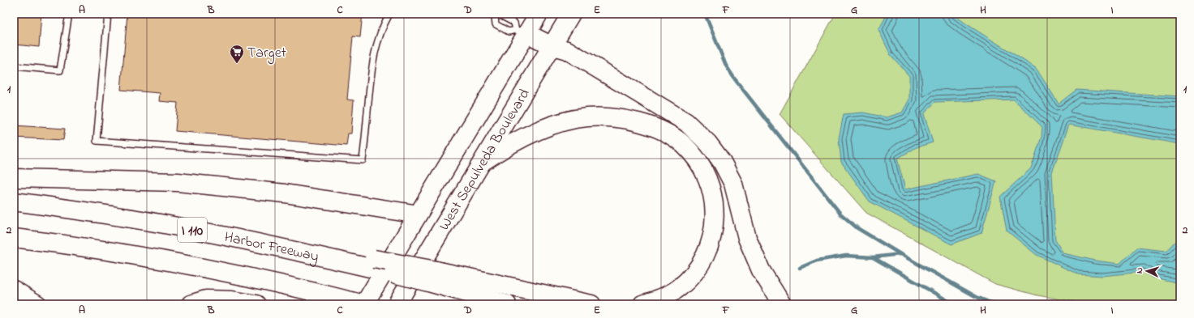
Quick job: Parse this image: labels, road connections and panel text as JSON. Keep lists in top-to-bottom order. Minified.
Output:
{"streets":{"main road":["West Sepulveda Boulevard","I 110","Harbor Freeway"]},"crossings":[["West Sepulveda Boulevard","I 110"]],"places":{"supermarket":["Target"]},"north":"left","grid":{"columns":["A","B","C","D","E","F","G","H","I"],"rows":["1","2"]}}
